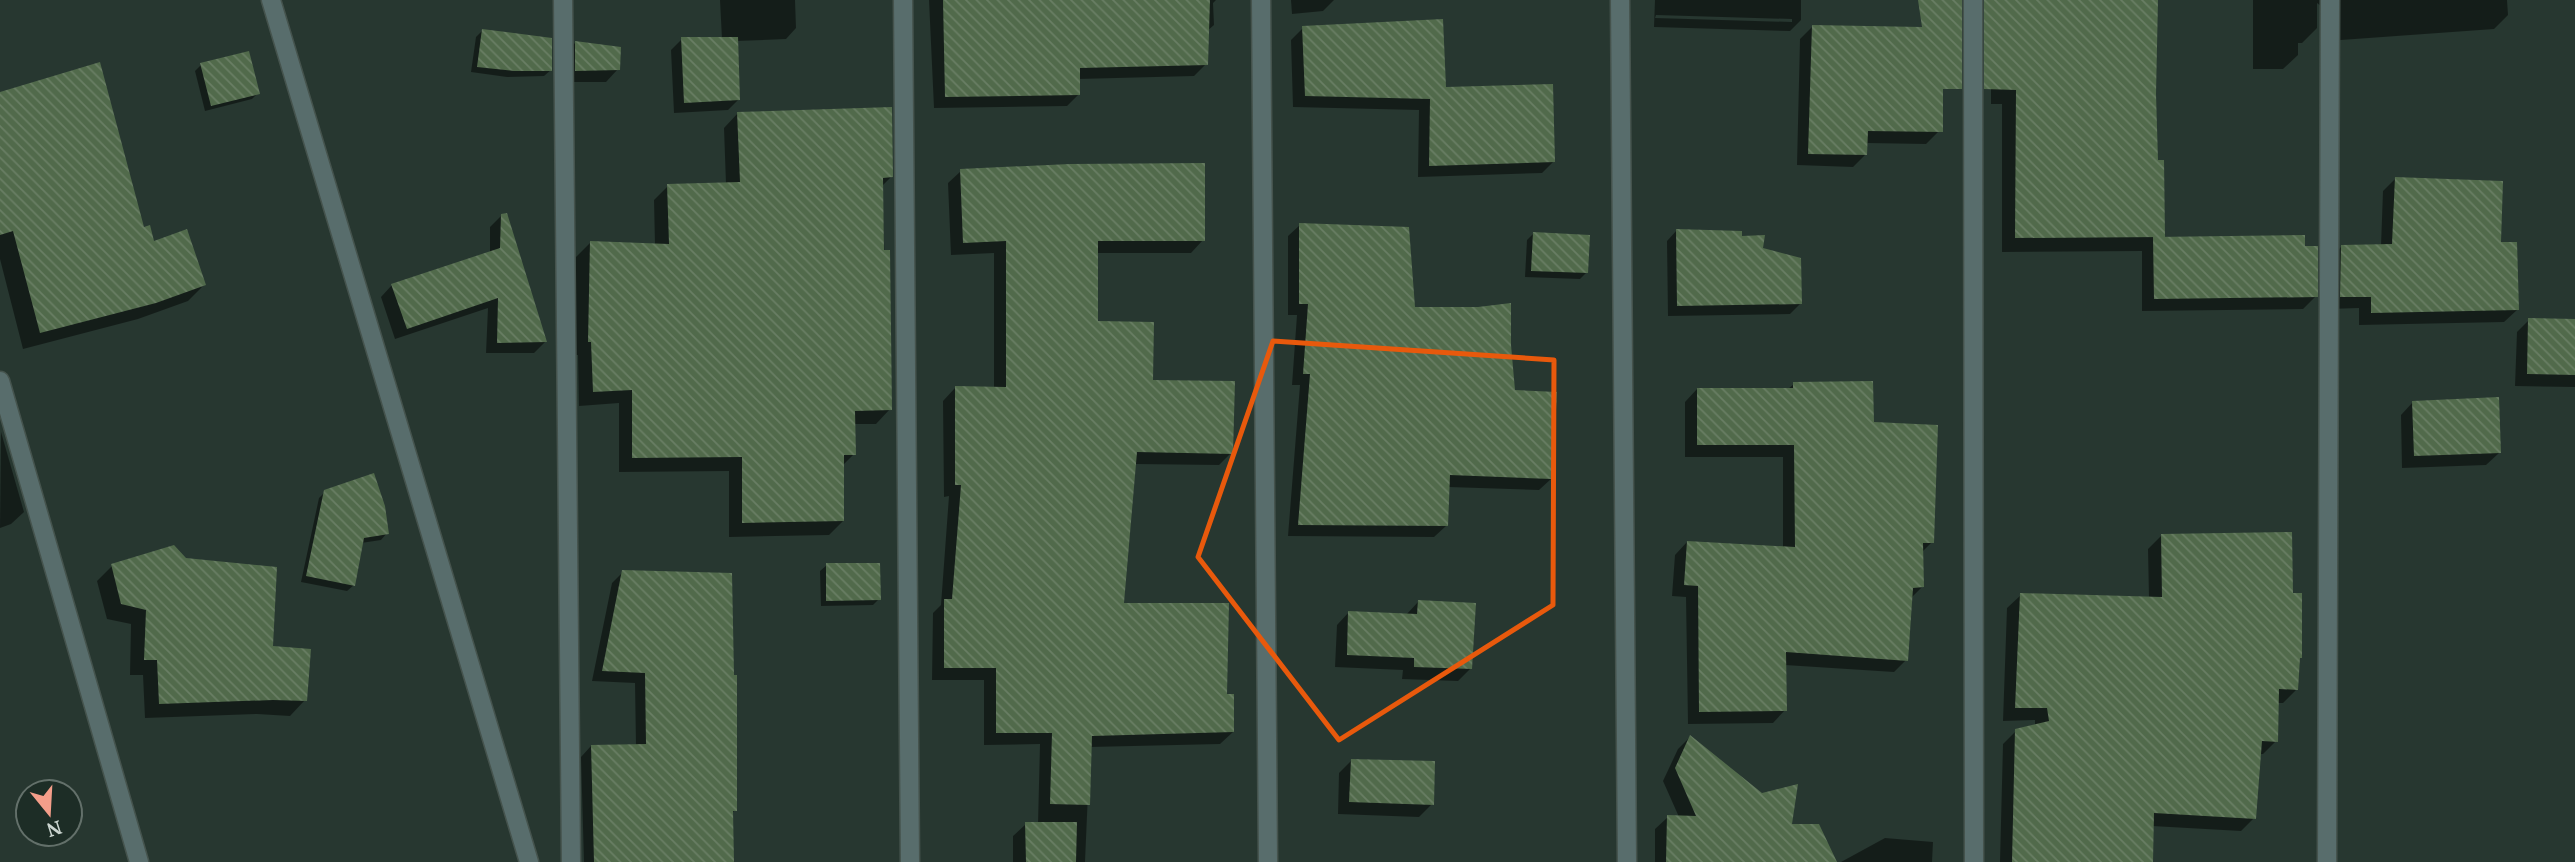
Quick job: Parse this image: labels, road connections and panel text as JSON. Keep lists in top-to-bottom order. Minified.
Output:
{"north":"bottom"}
